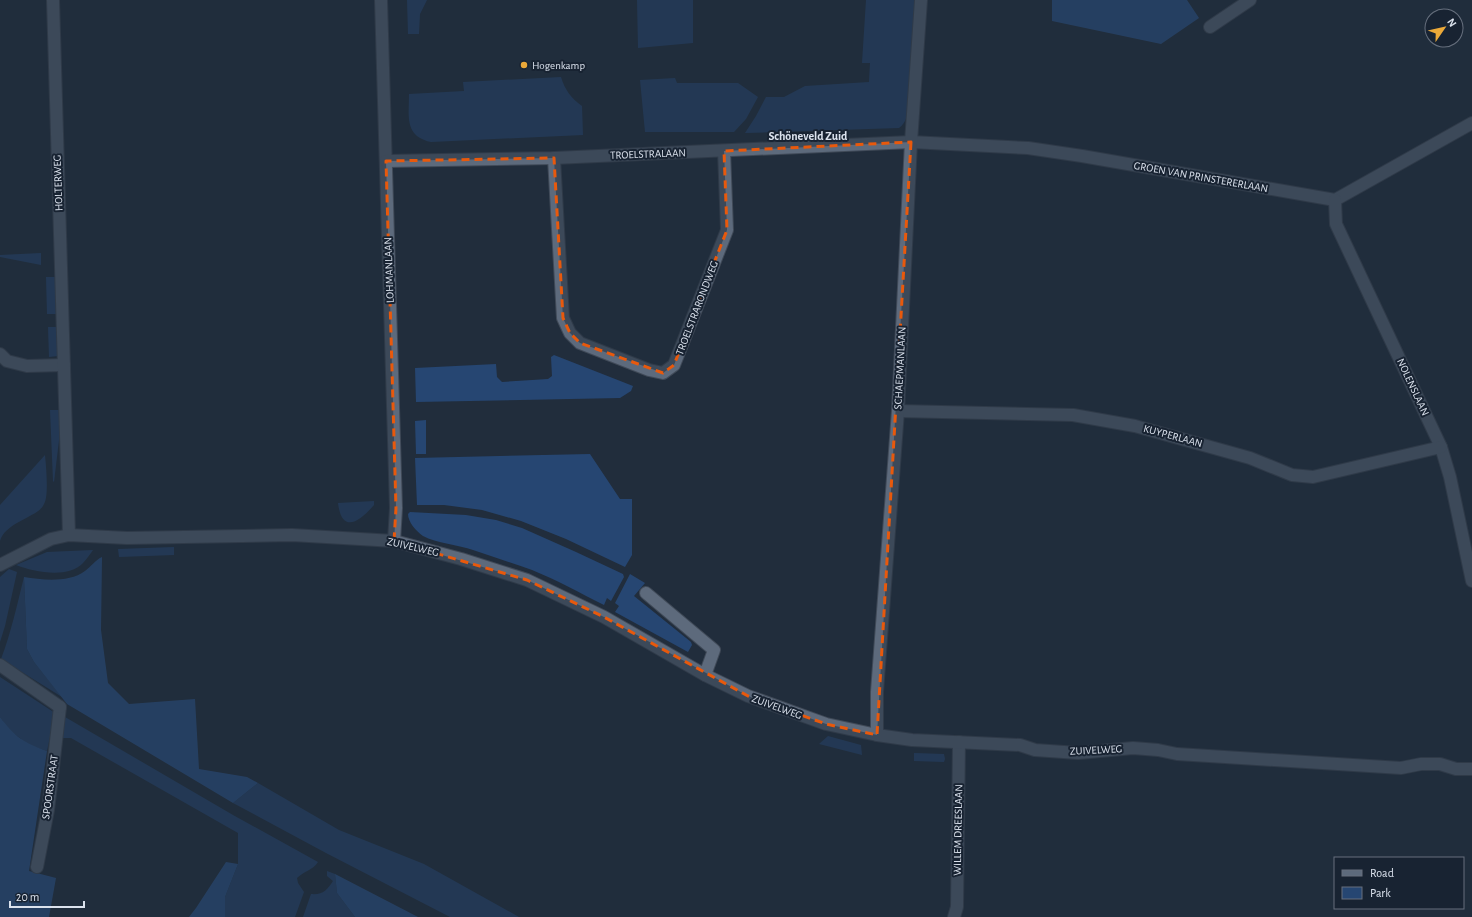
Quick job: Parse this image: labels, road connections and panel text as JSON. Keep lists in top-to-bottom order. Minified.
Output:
{"streets":{"street":["TROELSTRALAAN","GROEN VAN PRINSTERERLAAN","HOLTERWEG","LOHMANLAAN","TROELSTRARONDWEG","SCHAEPMANLAAN","NOLENSLAAN","KUYPERLAAN","ZUIVELWEG","SPOORSTRAAT","WILLEM DREESLAAN"]},"crossings":[["TROELSTRALAAN","GROEN VAN PRINSTERERLAAN"],["TROELSTRALAAN","LOHMANLAAN"],["TROELSTRALAAN","TROELSTRARONDWEG"],["TROELSTRALAAN","SCHAEPMANLAAN"],["GROEN VAN PRINSTERERLAAN","SCHAEPMANLAAN"],["GROEN VAN PRINSTERERLAAN","NOLENSLAAN"],["HOLTERWEG","ZUIVELWEG"],["LOHMANLAAN","ZUIVELWEG"],["SCHAEPMANLAAN","KUYPERLAAN"],["SCHAEPMANLAAN","ZUIVELWEG"],["NOLENSLAAN","KUYPERLAAN"],["ZUIVELWEG","WILLEM DREESLAAN"]],"districts":["Schöneveld Zuid"],"places":["Hogenkamp"],"legend":["Road","Park"],"scale_bar":"20 m","north":"top right"}
